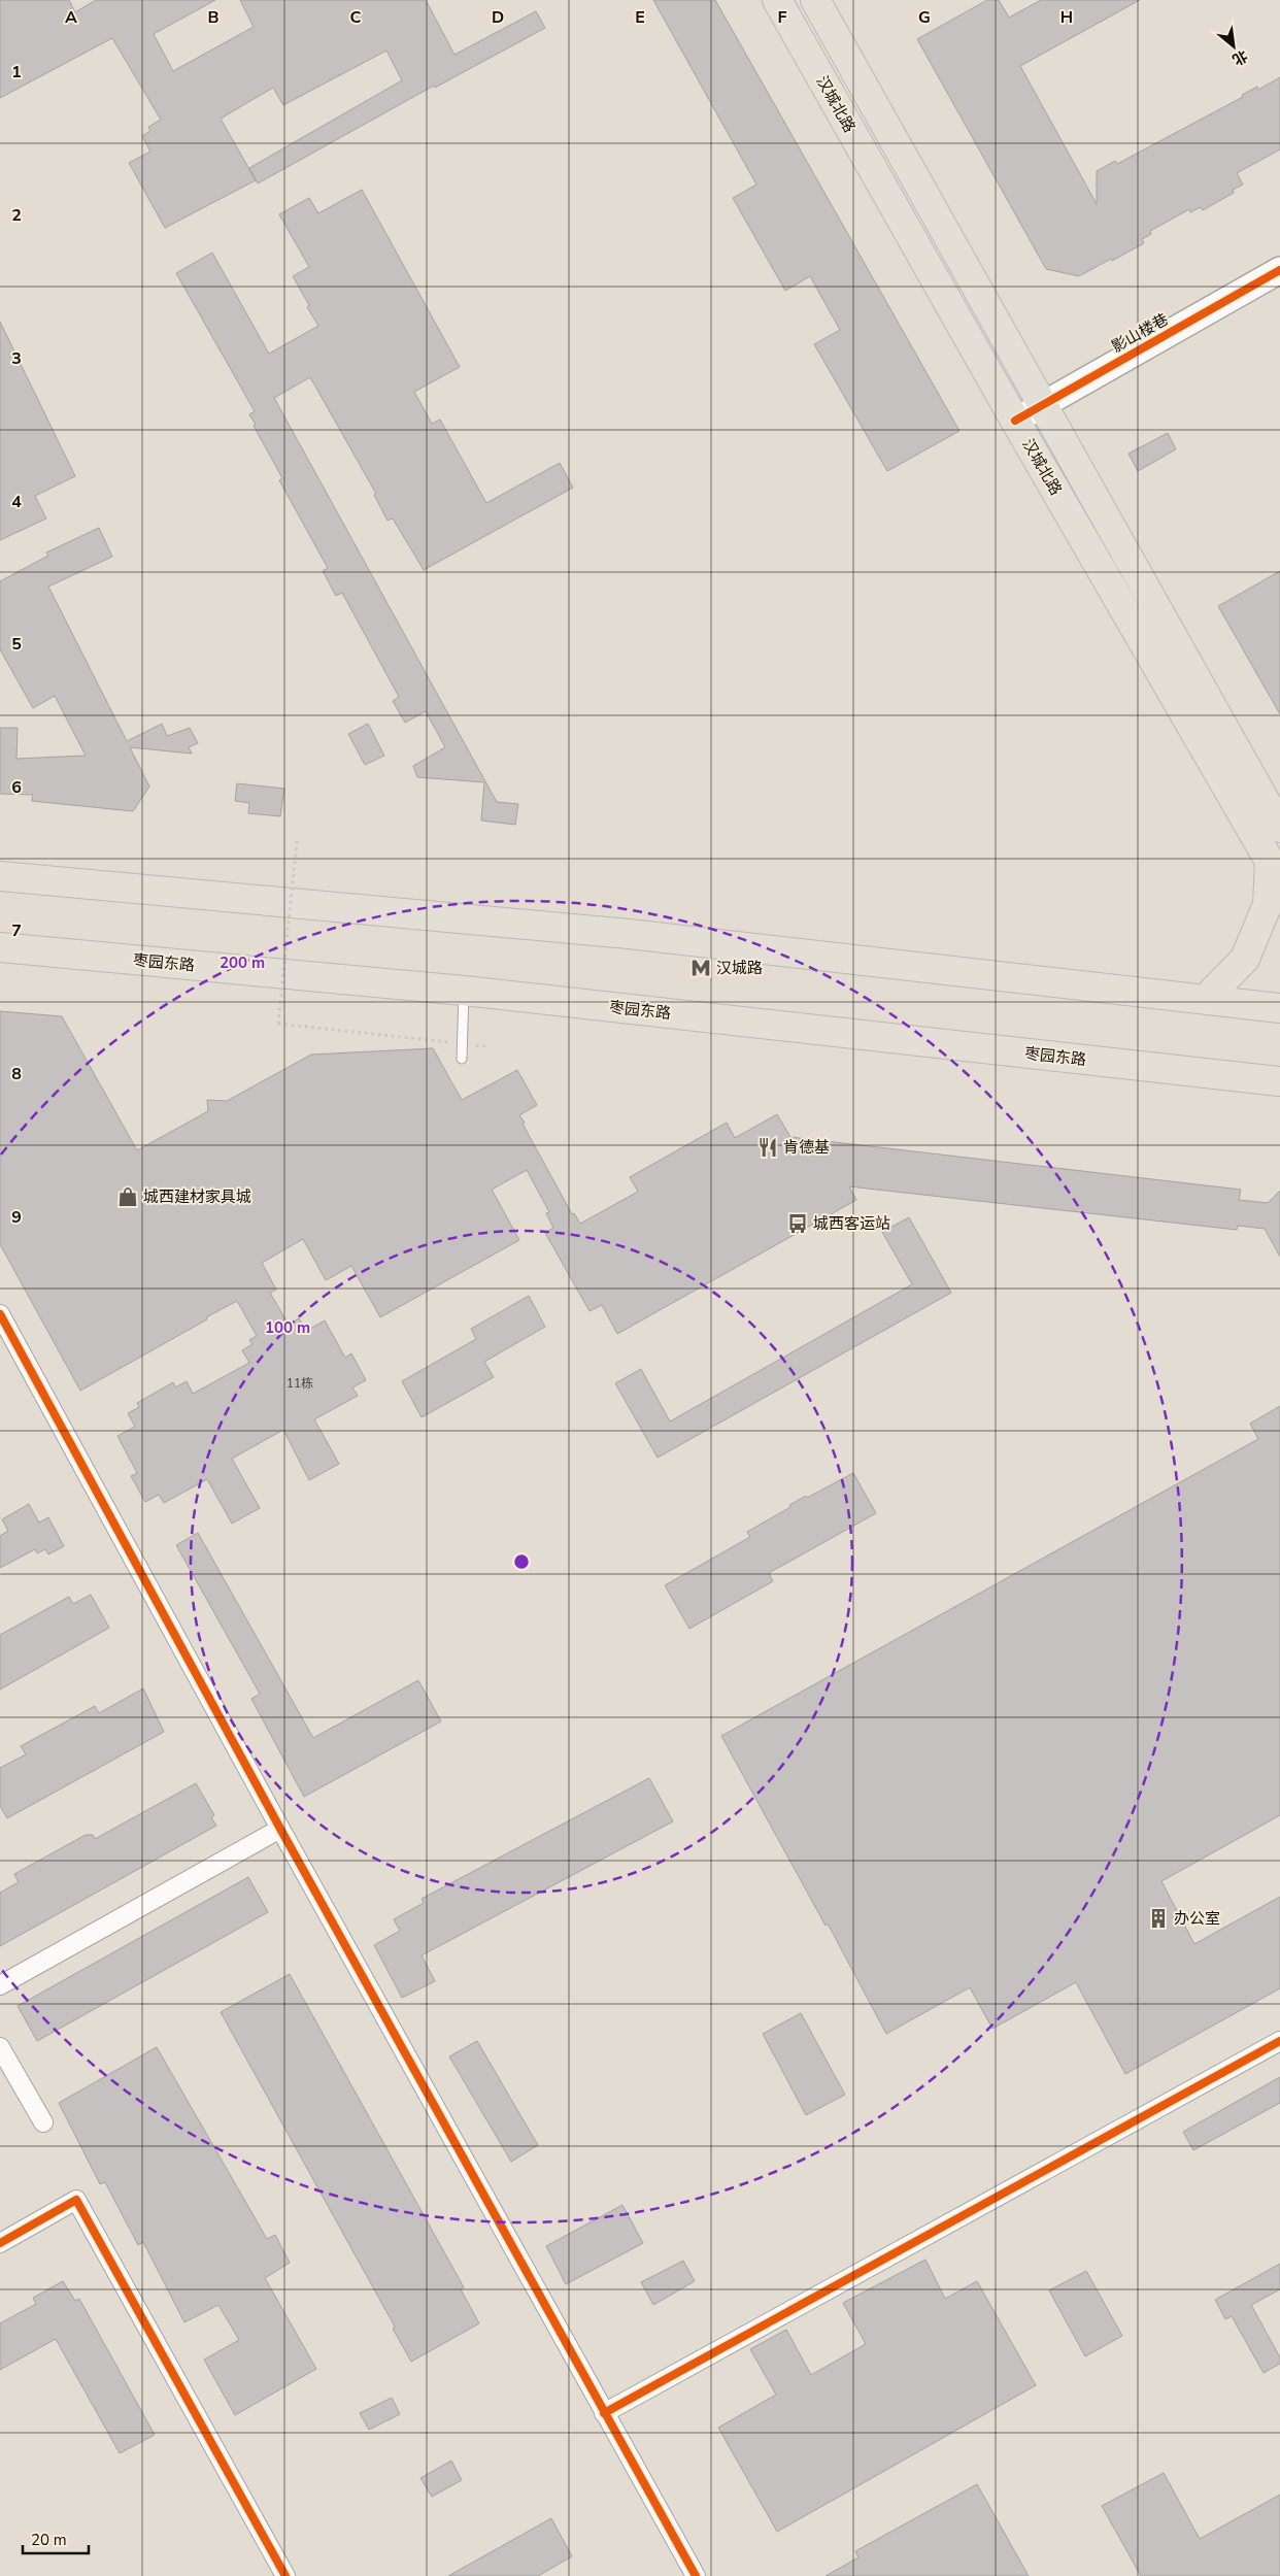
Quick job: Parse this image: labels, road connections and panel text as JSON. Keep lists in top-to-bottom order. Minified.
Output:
{"streets":{"main road":["汉城北路","枣园东路"],"street":["影山楼巷"]},"crossings":[["汉城北路","影山楼巷"]],"places":{"metro station":["汉城路"],"restaurant":["肯德基"],"shop":["城西建材家具城"],"bus stop":["城西客运站"],"building":["办公室"]},"house_numbers":["11栋"],"scale_bar":"20 m","north":"bottom right","grid":{"columns":["A","B","C","D","E","F","G","H"],"rows":["1","2","3","4","5","6","7","8","9"]},"rings":["200 m","100 m"]}
